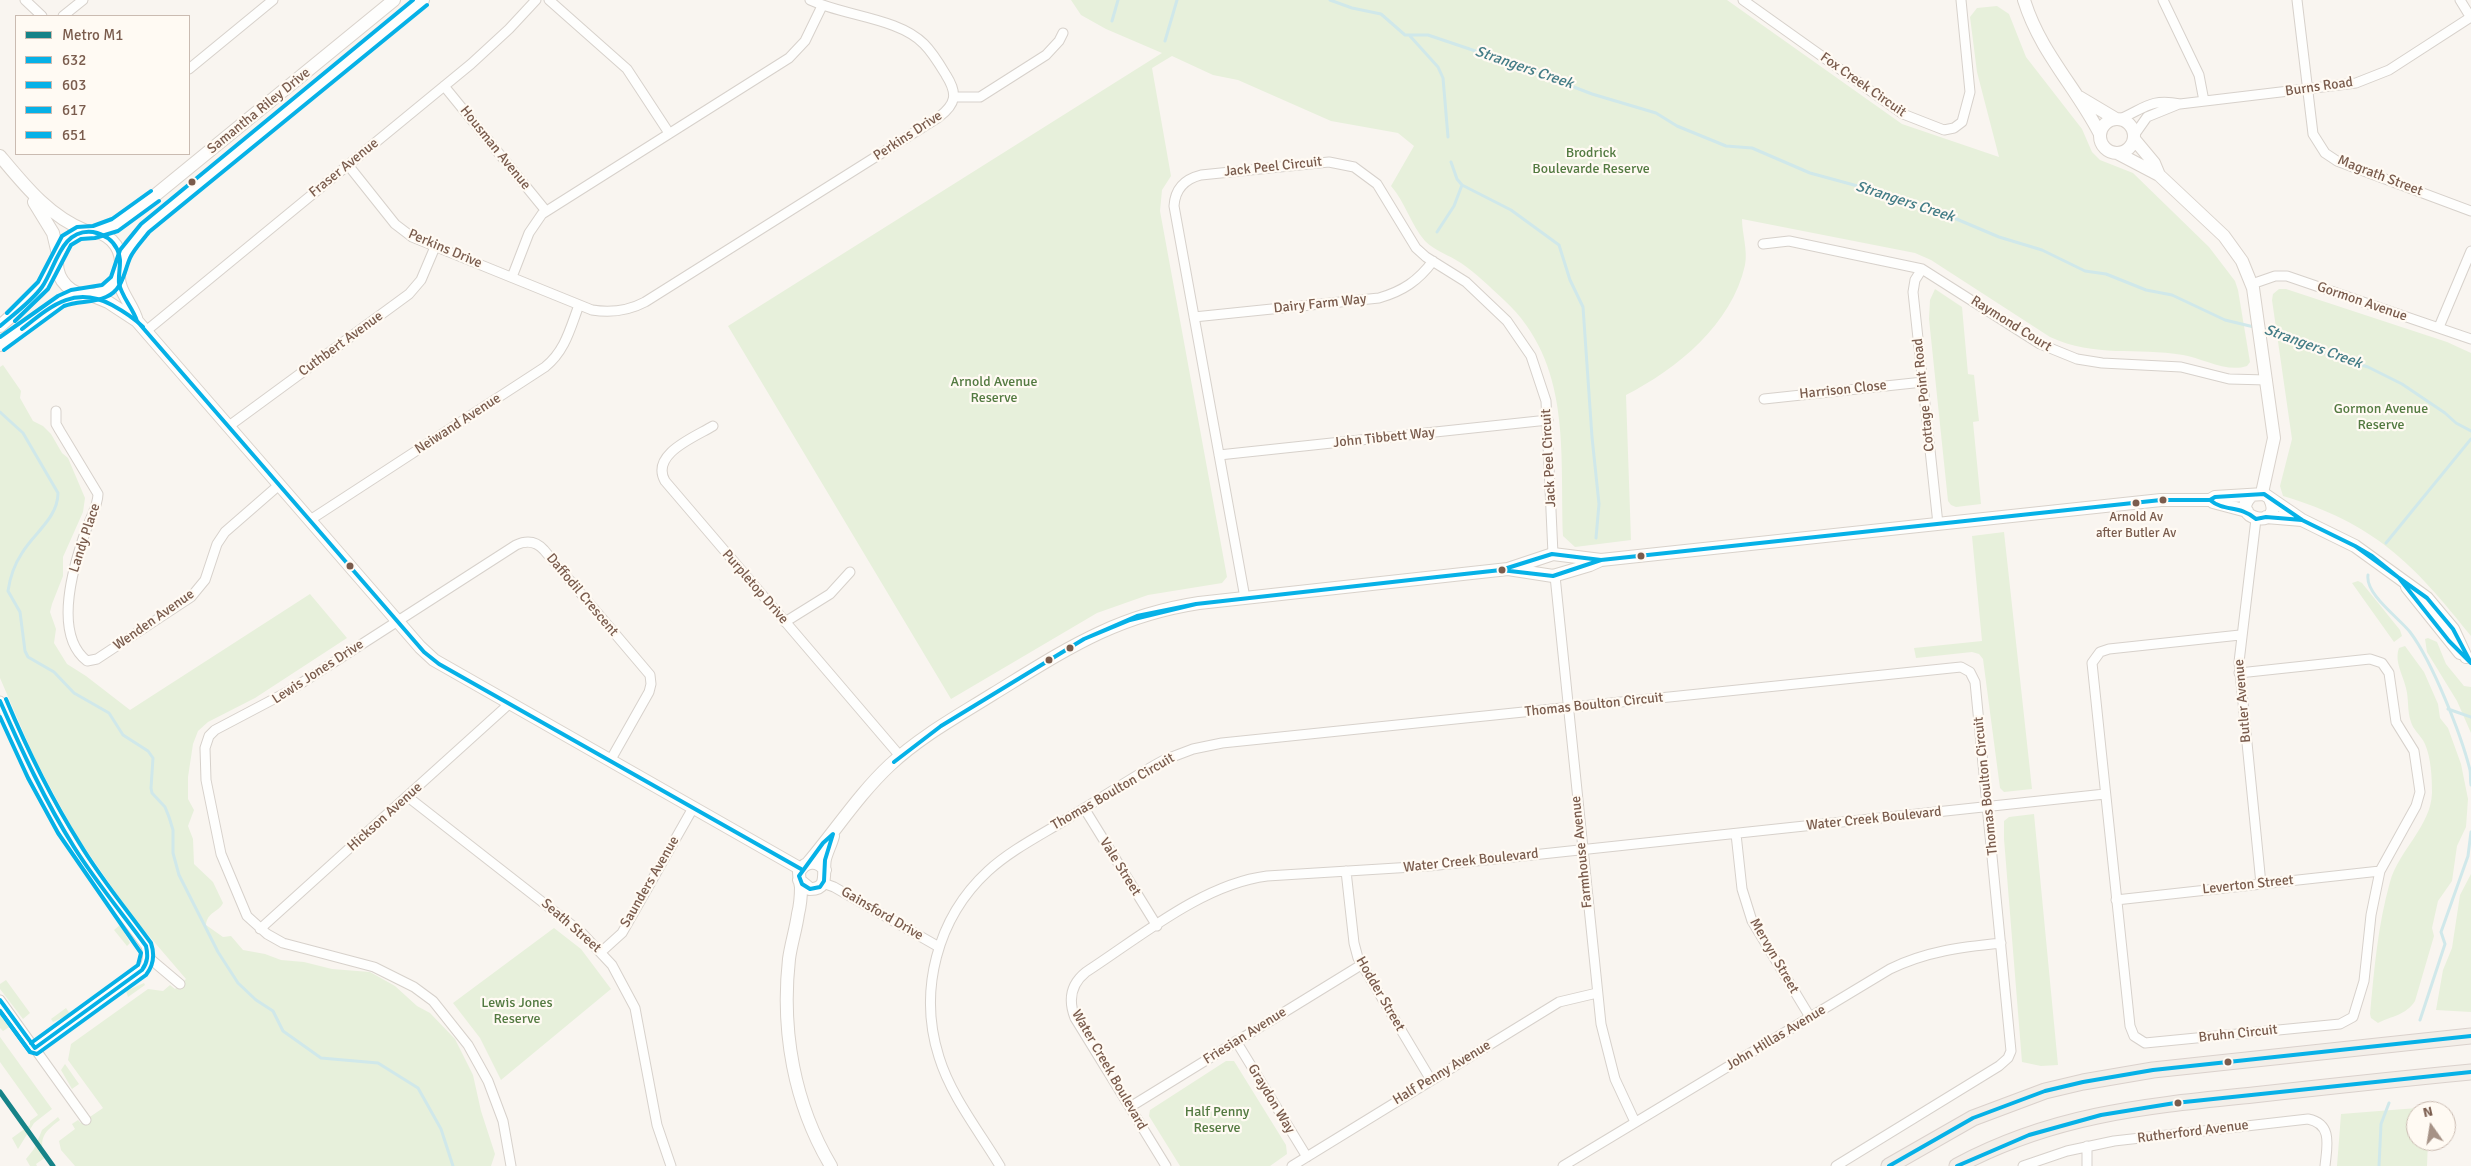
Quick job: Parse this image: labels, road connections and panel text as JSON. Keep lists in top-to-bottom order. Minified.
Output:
{"streets":{"street":["Fox Creek Circuit","Burns Road","Samantha Riley Drive","Perkins Drive","Housman Avenue","Jack Peel Circuit","Fraser Avenue","Magrath Street","Gormon Avenue","Dairy Farm Way","Raymond Court","Cuthbert Avenue","Harrison Close","Cottage Point Road","Neiwand Avenue","John Tibbett Way","Landy Place","Purpletop Drive","Daffodil Crescent","Wenden Avenue","Lewis Jones Drive","Butler Avenue","Thomas Boulton Circuit","Hickson Avenue","Water Creek Boulevard","Farmhouse Avenue","Vale Street","Saunders Avenue","Leverton Street","Gainsford Drive","Seath Street","Mervyn Street","Hodder Street","Bruhn Circuit","Friesian Avenue","John Hillas Avenue","Half Penny Avenue","Graydon Way","Rutherford Avenue"]},"crossings":[["Burns Road","Magrath Street"],["Perkins Drive","Fraser Avenue"],["Perkins Drive","Cuthbert Avenue"],["Perkins Drive","Neiwand Avenue"],["Housman Avenue","Fraser Avenue"],["Jack Peel Circuit","Dairy Farm Way"],["Jack Peel Circuit","John Tibbett Way"],["Raymond Court","Cottage Point Road"],["Harrison Close","Cottage Point Road"],["Landy Place","Wenden Avenue"],["Daffodil Crescent","Lewis Jones Drive"],["Lewis Jones Drive","Hickson Avenue"],["Butler Avenue","Leverton Street"],["Butler Avenue","Bruhn Circuit"],["Thomas Boulton Circuit","Water Creek Boulevard"],["Thomas Boulton Circuit","Farmhouse Avenue"],["Thomas Boulton Circuit","Vale Street"],["Thomas Boulton Circuit","Gainsford Drive"],["Thomas Boulton Circuit","John Hillas Avenue"],["Hickson Avenue","Seath Street"],["Water Creek Boulevard","Farmhouse Avenue"],["Water Creek Boulevard","Vale Street"],["Water Creek Boulevard","Mervyn Street"],["Water Creek Boulevard","Hodder Street"],["Water Creek Boulevard","Bruhn Circuit"],["Water Creek Boulevard","Friesian Avenue"],["Farmhouse Avenue","John Hillas Avenue"],["Farmhouse Avenue","Half Penny Avenue"],["Saunders Avenue","Seath Street"],["Leverton Street","Bruhn Circuit"],["Mervyn Street","John Hillas Avenue"],["Hodder Street","Friesian Avenue"],["Hodder Street","Half Penny Avenue"],["Friesian Avenue","Graydon Way"],["Half Penny Avenue","Graydon Way"]],"water":["Strangers Creek"],"parks":["Brodrick Boulevarde Reserve","Arnold Avenue Reserve","Gormon Avenue Reserve","Lewis Jones Reserve","Half Penny Reserve"],"places":["Arnold Av after Butler Av"],"lines":["transit line 617","transit line 603","transit line 632","transit line 651","metro line M1"],"legend":["Metro M1","632","603","617","651"],"north":"top"}
